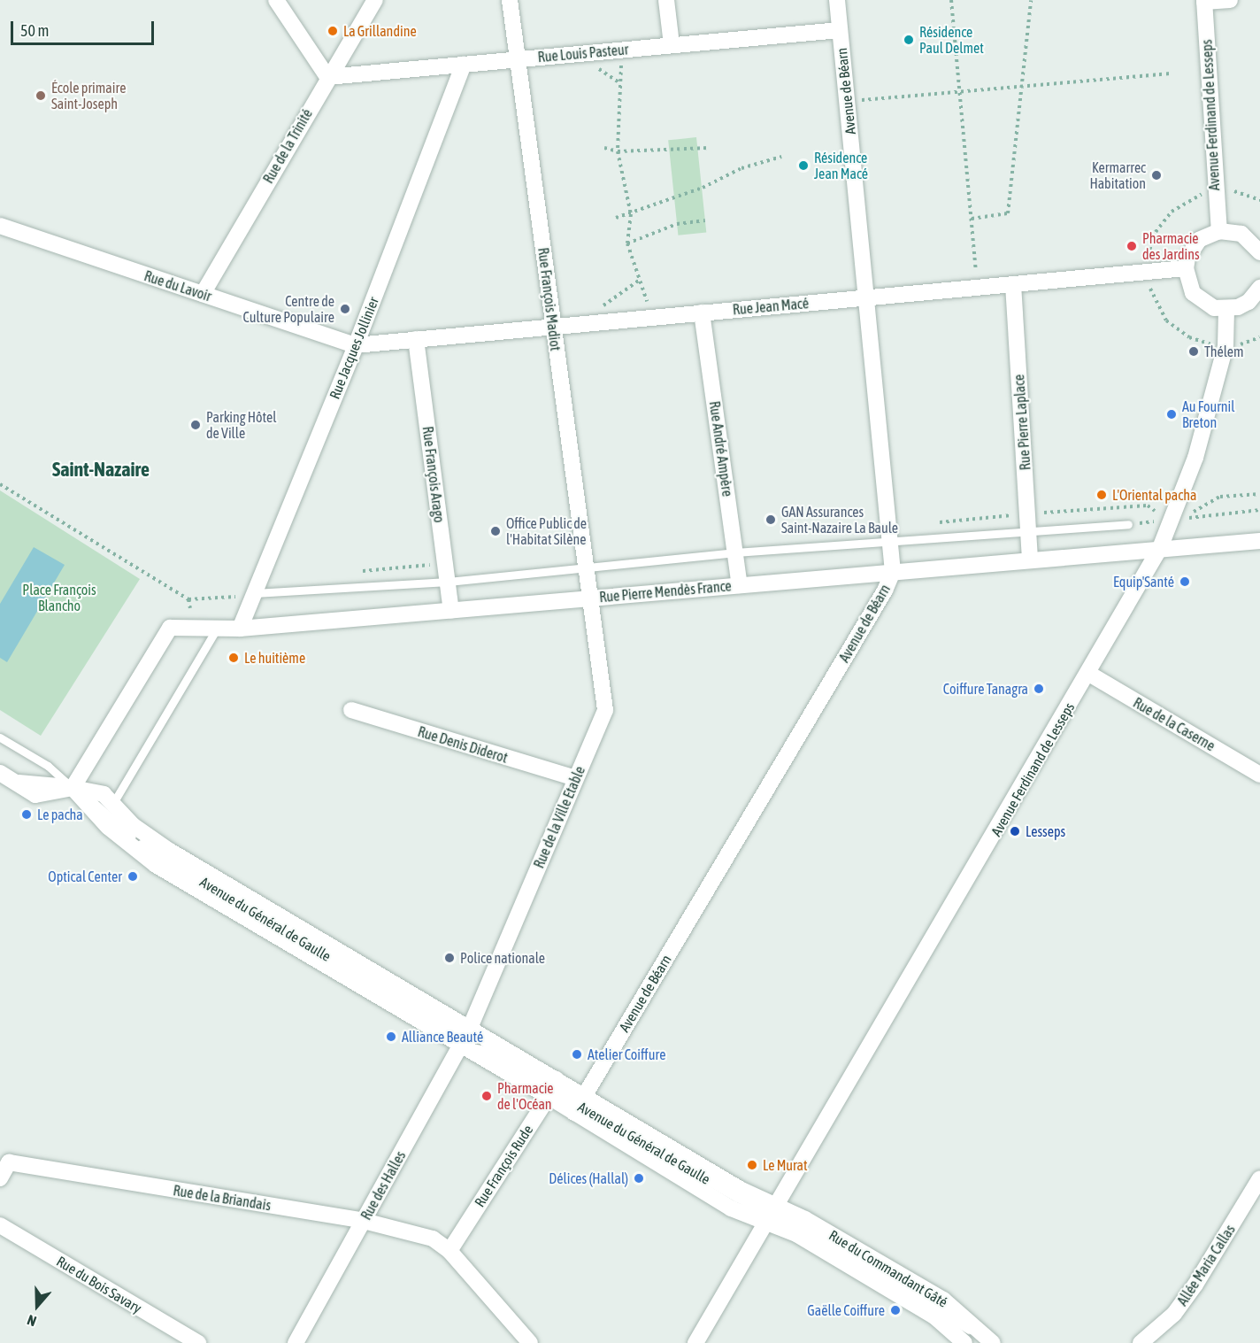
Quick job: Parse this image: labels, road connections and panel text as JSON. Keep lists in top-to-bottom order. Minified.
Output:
{"streets":{"street":["Rue Louis Pasteur","Avenue de Béarn","Avenue Ferdinand de Lesseps","Rue de la Trinité","Rue du Lavoir","Rue François Madiot","Rue Jean Macé","Rue Jacques Jollinier","Rue Pierre Laplace","Rue André Ampère","Rue François Arago","Rue Pierre Mendès France","Rue de la Caserne","Rue Denis Diderot","Rue de la Ville Etable","Avenue du Général de Gaulle","Rue François Rude","Rue des Halles","Rue de la Briandais","Allée Maria Callas","Rue du Commandant Gâté","Rue du Bois Savary"]},"crossings":[["Rue Louis Pasteur","Avenue de Béarn"],["Rue Louis Pasteur","Rue de la Trinité"],["Rue Louis Pasteur","Rue François Madiot"],["Rue Louis Pasteur","Rue Jacques Jollinier"],["Avenue de Béarn","Rue Jean Macé"],["Avenue de Béarn","Rue Pierre Mendès France"],["Avenue de Béarn","Avenue du Général de Gaulle"],["Avenue Ferdinand de Lesseps","Rue Pierre Mendès France"],["Avenue Ferdinand de Lesseps","Rue de la Caserne"],["Avenue Ferdinand de Lesseps","Avenue du Général de Gaulle"],["Avenue Ferdinand de Lesseps","Rue du Commandant Gâté"],["Rue de la Trinité","Rue du Lavoir"],["Rue du Lavoir","Rue Jean Macé"],["Rue du Lavoir","Rue Jacques Jollinier"],["Rue François Madiot","Rue Jean Macé"],["Rue François Madiot","Rue Pierre Mendès France"],["Rue François Madiot","Rue de la Ville Etable"],["Rue Jean Macé","Rue Jacques Jollinier"],["Rue Jean Macé","Rue Pierre Laplace"],["Rue Jean Macé","Rue André Ampère"],["Rue Jean Macé","Rue François Arago"],["Rue Jacques Jollinier","Rue Pierre Mendès France"],["Rue Pierre Laplace","Rue Pierre Mendès France"],["Rue André Ampère","Rue Pierre Mendès France"],["Rue François Arago","Rue Pierre Mendès France"],["Rue Pierre Mendès France","Rue de la Ville Etable"],["Rue Pierre Mendès France","Avenue du Général de Gaulle"],["Rue Denis Diderot","Rue de la Ville Etable"],["Rue de la Ville Etable","Avenue du Général de Gaulle"],["Rue de la Ville Etable","Rue des Halles"],["Avenue du Général de Gaulle","Rue François Rude"],["Avenue du Général de Gaulle","Rue des Halles"],["Avenue du Général de Gaulle","Rue du Commandant Gâté"],["Rue François Rude","Rue de la Briandais"],["Rue des Halles","Rue de la Briandais"]],"districts":["Saint-Nazaire"],"parks":["Place François Blancho"],"places":["La Grillandine","Résidence Paul Delmet","École primaire Saint-Joseph","Résidence Jean Macé","Kermarrec Habitation","Pharmacie des Jardins","Centre de Culture Populaire","Thélem","Au Fournil Breton","Parking Hôtel de Ville","L'Oriental pacha","GAN Assurances Saint-Nazaire La Baule","Office Public de l'Habitat Silène","Equip'Santé","Le huitième","Coiffure Tanagra","Le pacha","Lesseps","Optical Center","Police nationale","Alliance Beauté","Atelier Coiffure","Pharmacie de l'Océan","Le Murat","Délices (Hallal)","Gaëlle Coiffure"],"scale_bar":"50 m","north":"bottom"}
